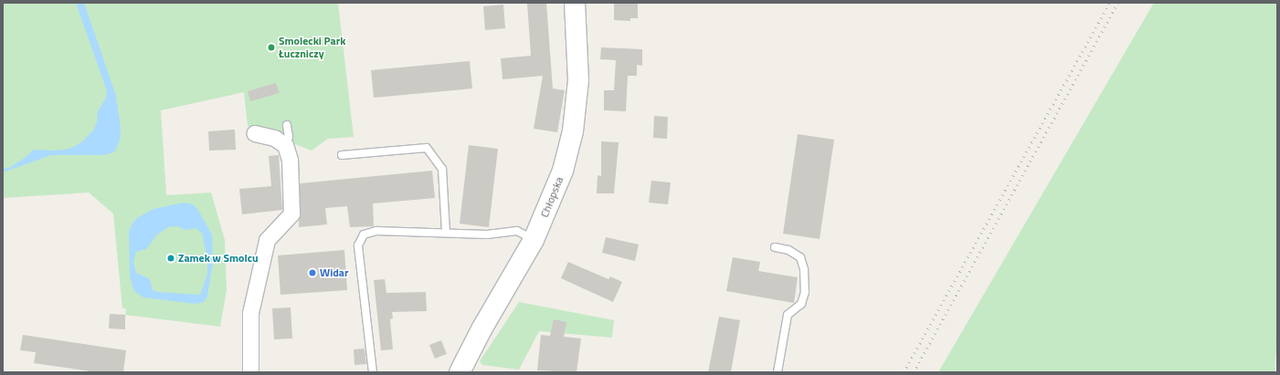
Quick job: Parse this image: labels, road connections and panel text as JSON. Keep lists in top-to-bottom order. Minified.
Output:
{"streets":{"street":["Chłopska"]},"places":["Smolecki Park Łuczniczy","Zamek w Smolcu","Widar"]}
